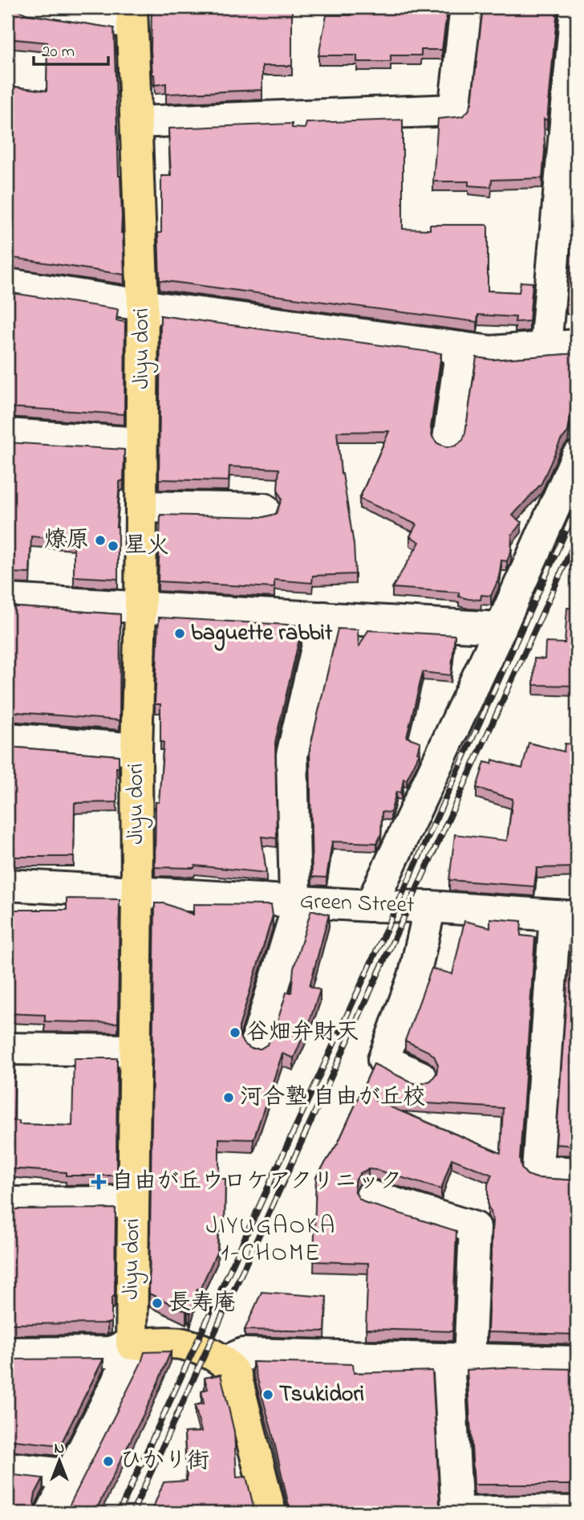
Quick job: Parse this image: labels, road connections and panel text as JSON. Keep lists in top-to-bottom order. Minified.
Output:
{"streets":{"main road":["Jiyu dori"],"street":["Green Street"]},"crossings":[["Jiyu dori","Green Street"]],"districts":["JIYUGAOKA 1-CHOME"],"places":{"other":["燎原","星火","baguette rabbit","谷畑弁財天","河合塾 自由が丘校","長寿庵","Tsukidori","ひかり街"],"health":["自由が丘ウロケアクリニック"]},"scale_bar":"20 m","north":"top"}
